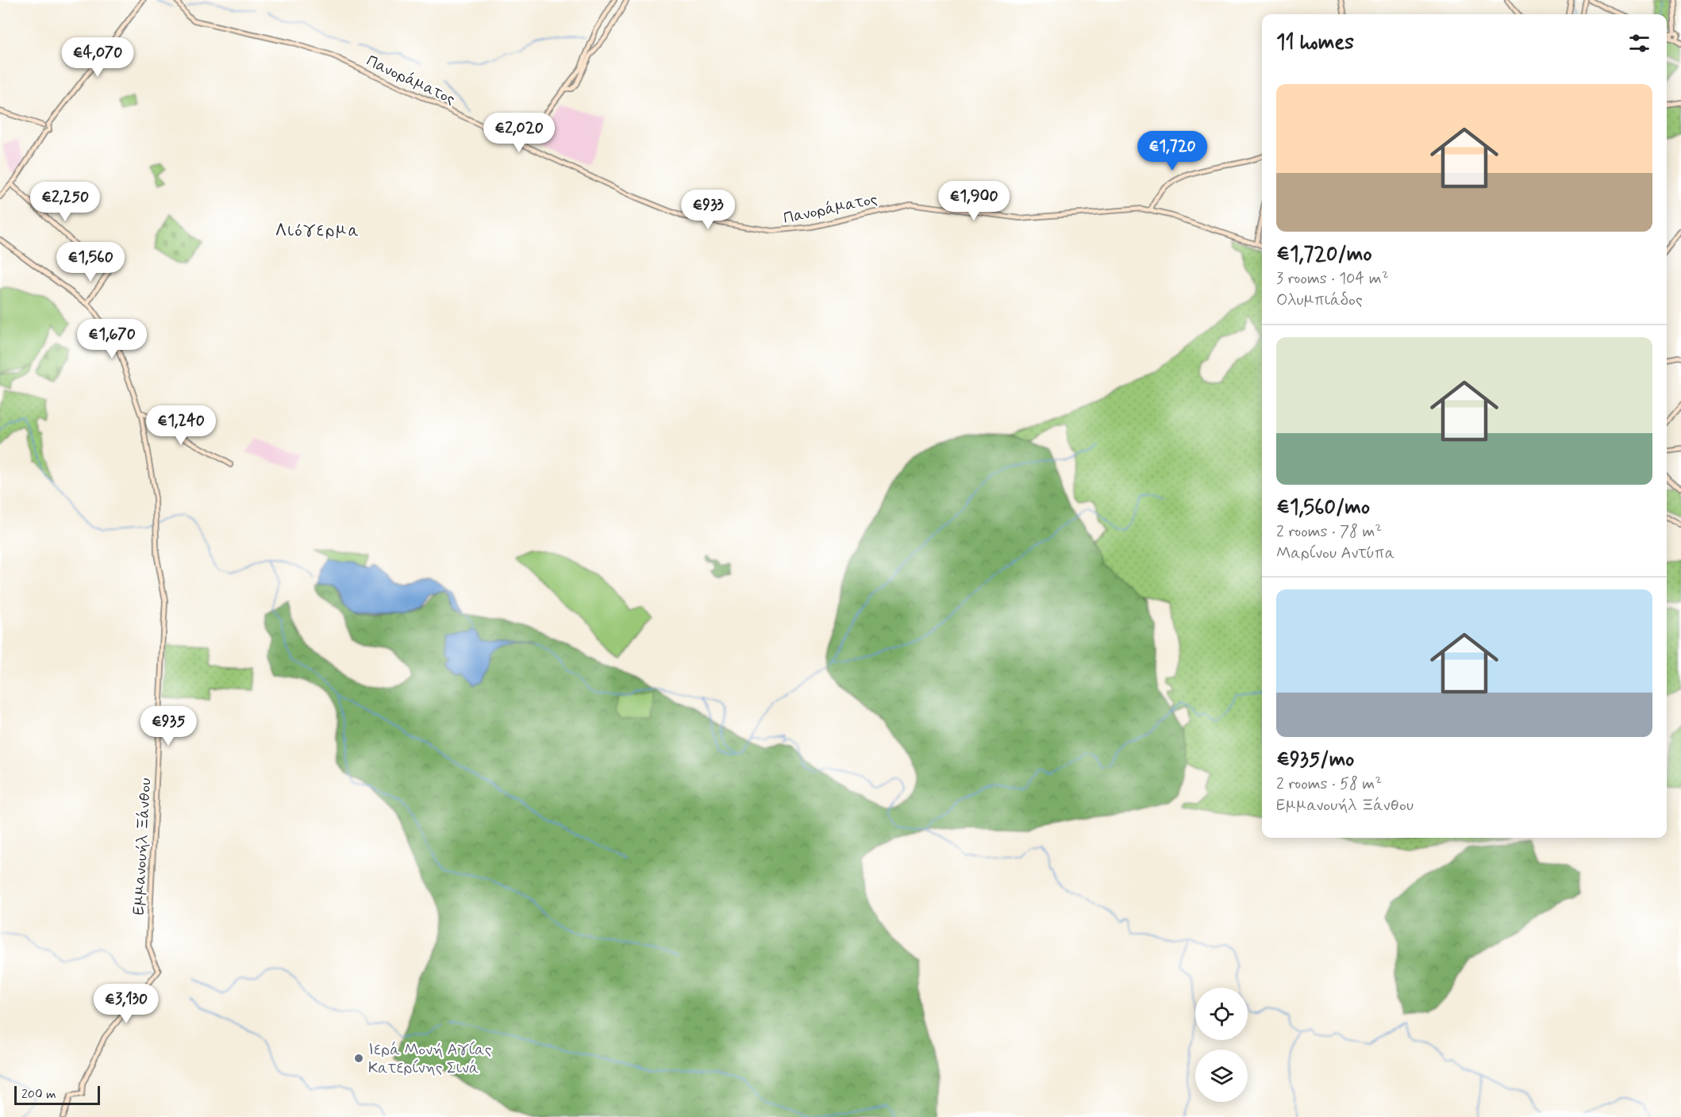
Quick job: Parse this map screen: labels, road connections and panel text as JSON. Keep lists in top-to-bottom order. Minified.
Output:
{"streets":{"street":["Πανοράματος","Εμμανουήλ Ξάνθου"]},"districts":["Λιόγερμα"],"places":["Ιερά Μονή Αγίας Κατερίνης Σινά"],"scale_bar":"200 m","page":{"heading":"11 homes","price":["€4,070","€2,020","€1,720","€1,900","€2,250","€933","€1,560","€1,670","€1,240","€935","€3,130"],"list":[{"name":"€1,720/mo","note":"3 rooms · 104 m² · Ολυμπιάδος"},{"name":"€1,560/mo","note":"2 rooms · 78 m² · Μαρίνου Αντύπα"},{"name":"€935/mo","note":"2 rooms · 58 m² · Εμμανουήλ Ξάνθου"}],"scale":"200 m"}}
